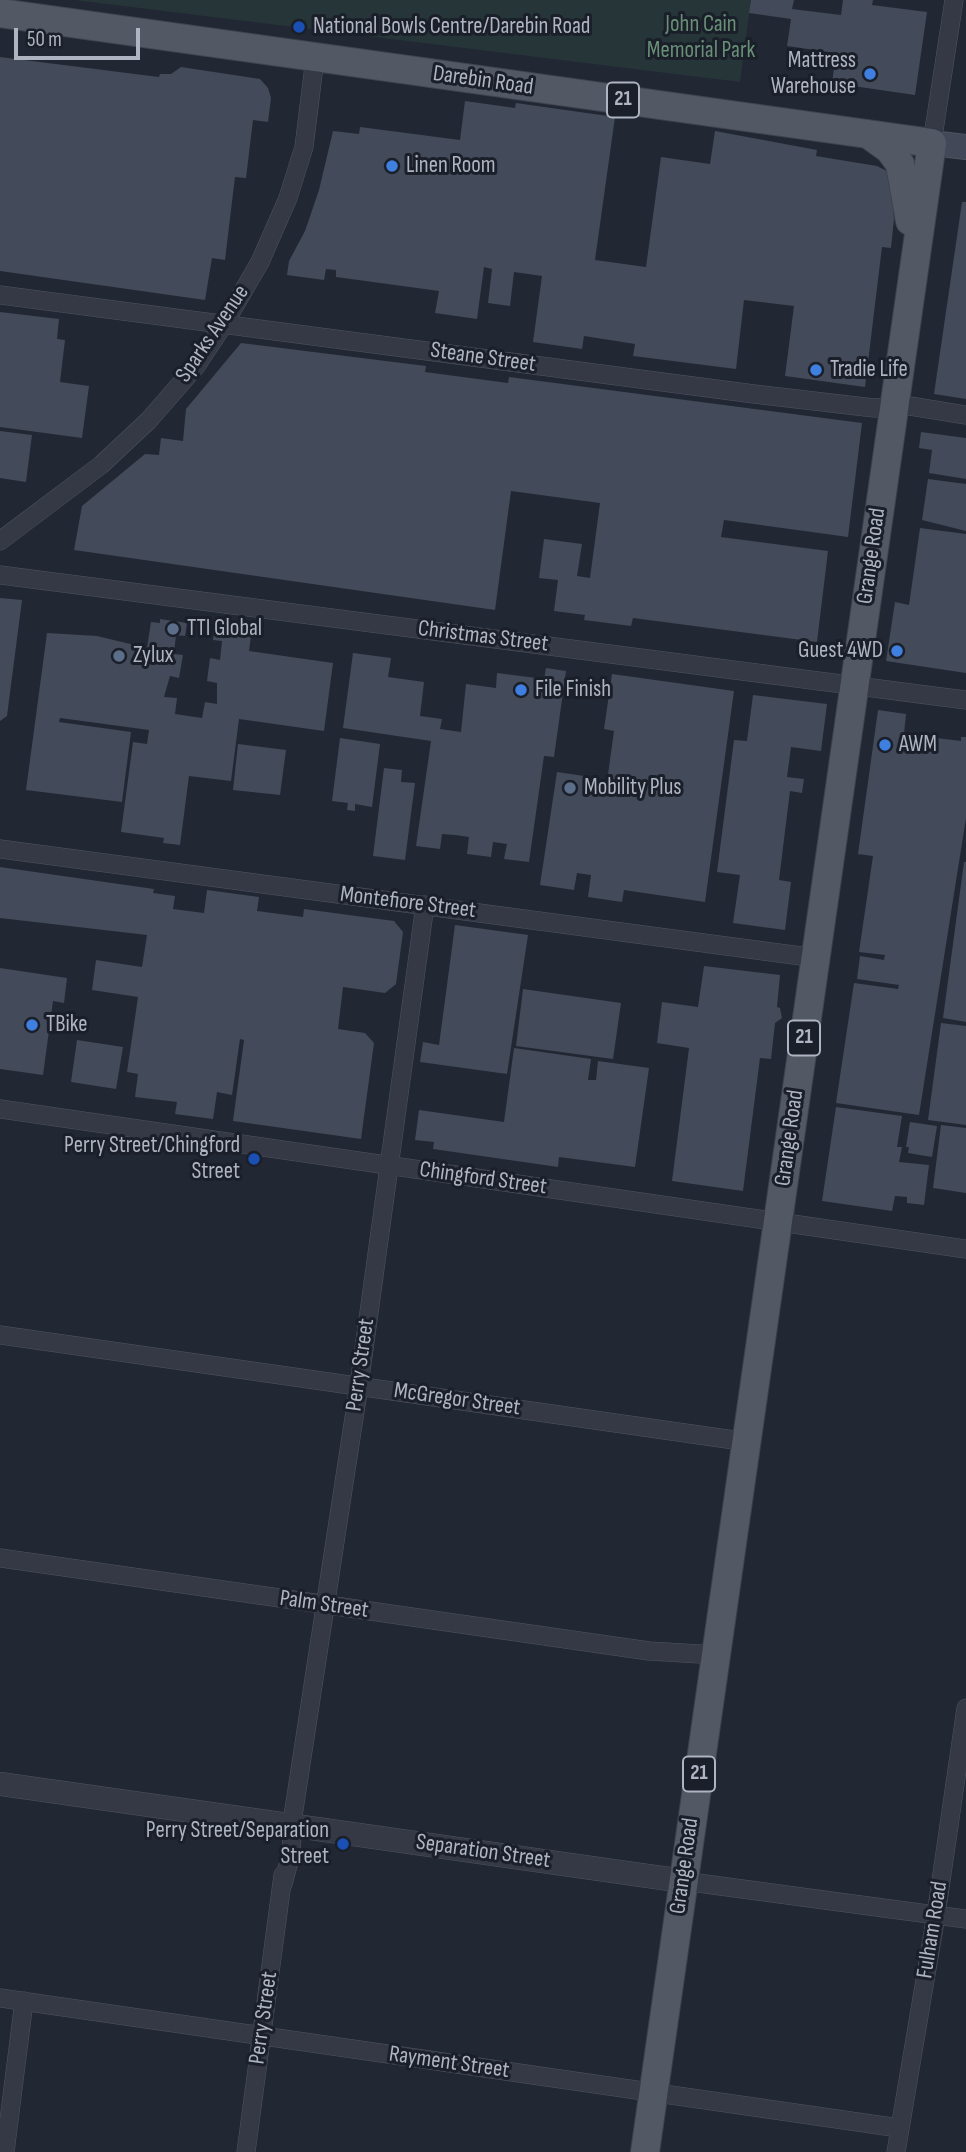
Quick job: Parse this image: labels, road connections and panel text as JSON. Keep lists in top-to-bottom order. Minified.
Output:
{"streets":{"main road":["Darebin Road","21","Grange Road"],"street":["Sparks Avenue","Steane Street","Christmas Street","Montefiore Street","Chingford Street","Perry Street","McGregor Street","Palm Street","Separation Street","Fulham Road","Rayment Street"]},"crossings":[["Darebin Road","Sparks Avenue"],["Darebin Road","Grange Road"],["Sparks Avenue","Steane Street"],["Steane Street","Grange Road"],["Grange Road","Christmas Street"],["Grange Road","Montefiore Street"],["Grange Road","Chingford Street"],["Grange Road","McGregor Street"],["Grange Road","Palm Street"],["Grange Road","Separation Street"],["Grange Road","Rayment Street"],["Montefiore Street","Perry Street"],["Chingford Street","Perry Street"],["Perry Street","McGregor Street"],["Perry Street","Palm Street"],["Perry Street","Separation Street"],["Perry Street","Rayment Street"],["Separation Street","Fulham Road"],["Fulham Road","Rayment Street"]],"parks":["John Cain Memorial Park"],"places":["National Bowls Centre/Darebin Road","Mattress Warehouse","Linen Room","Tradie Life","TTI Global","Guest 4WD","Zylux","File Finish","AWM","Mobility Plus","TBike","Perry Street/Chingford Street","Perry Street/Separation Street"],"scale_bar":"50 m"}
